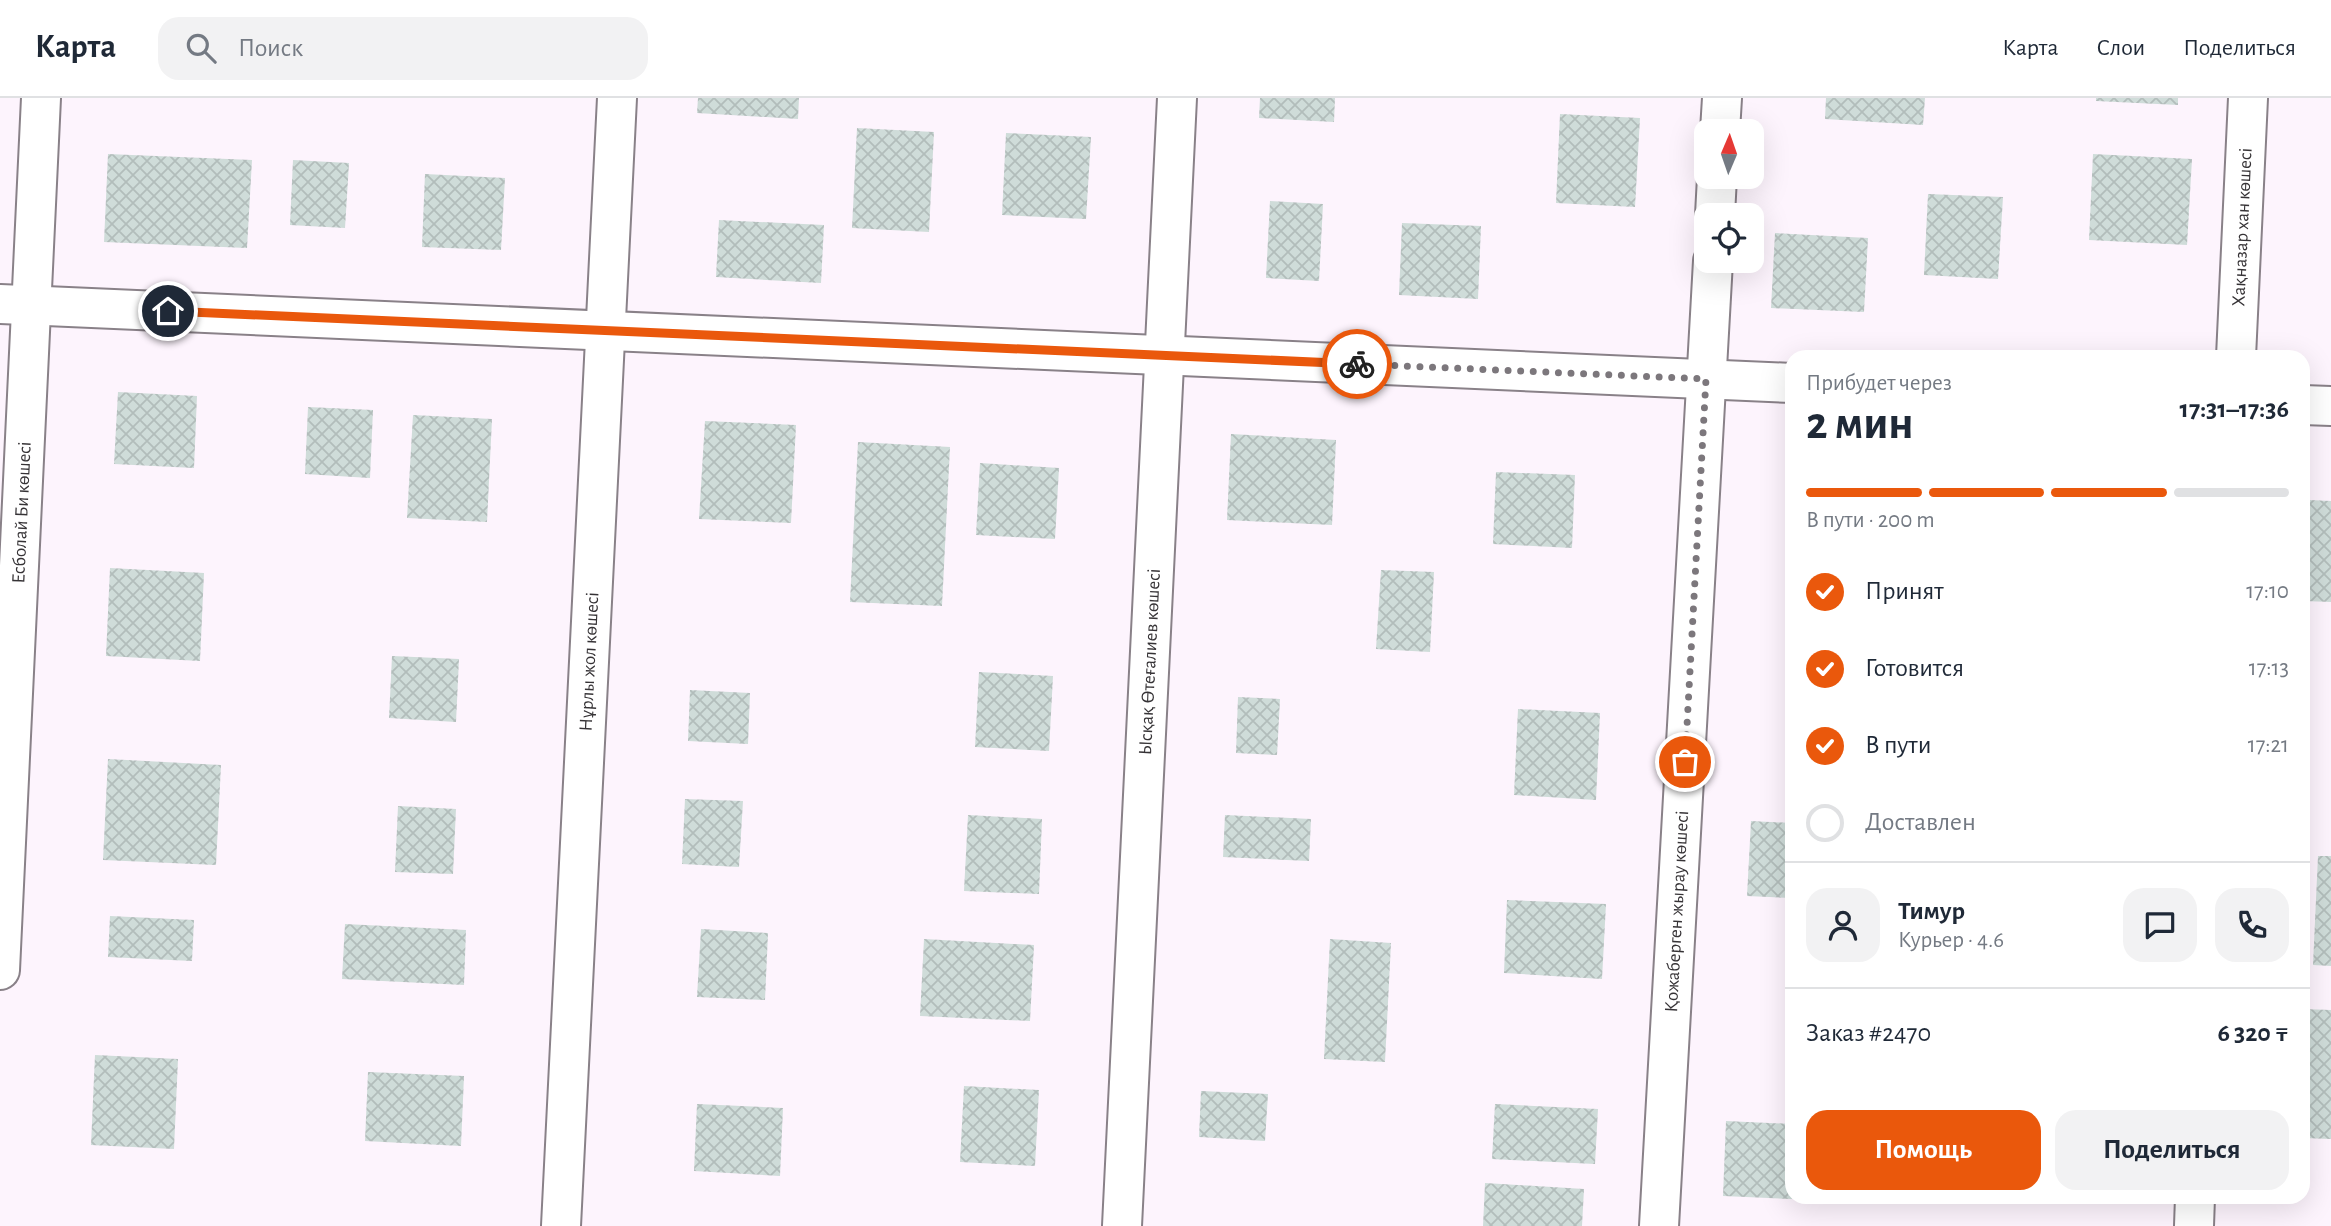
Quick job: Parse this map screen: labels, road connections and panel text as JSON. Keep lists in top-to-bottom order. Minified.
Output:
{"streets":{"street":["Хақназар хан көшесі","Есболай Би көшесі","Нұрлы жол көшесі","Ысқақ Өтеғалиев көшесі","Қожаберген жырау көшесі"]},"north":"top","page":{"header":"Карта","search":"Поиск","nav":["Карта","Слои","Поделиться"],"heading":["2 мин","Прибудет через","17:31–17:36"],"panel":["Тимур","Курьер · 4.6","Заказ #2470","6 320 ₸"],"bar":"В пути · 200 m","list":[["Принят","17:10"],["Готовится","17:13"],["В пути","17:21"],"Доставлен"],"buttons":["Помощь","Поделиться"]}}
